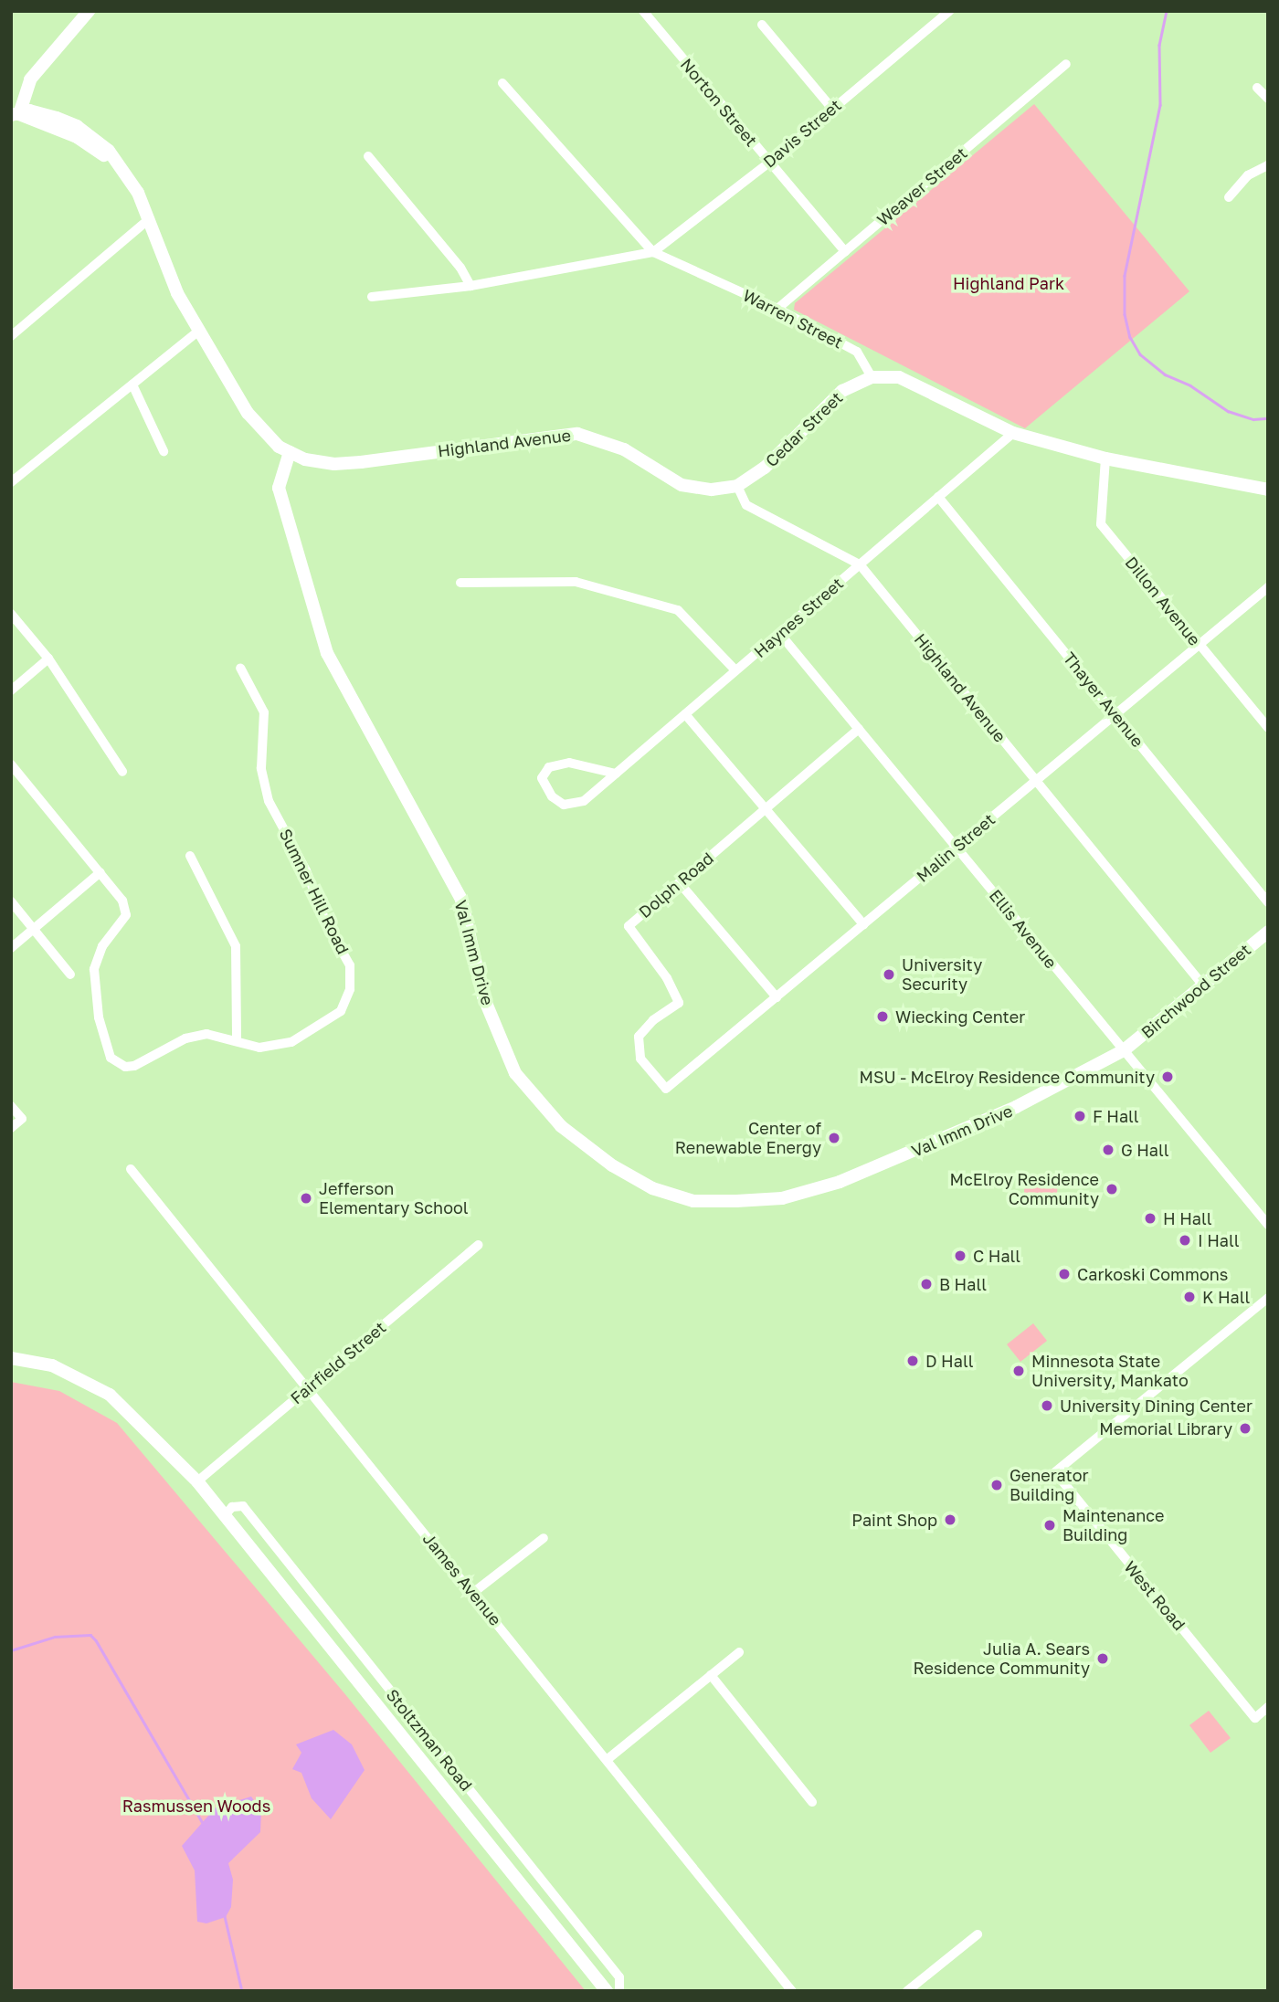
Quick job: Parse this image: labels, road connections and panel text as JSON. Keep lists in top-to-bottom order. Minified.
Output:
{"streets":{"street":["Norton Street","Davis Street","Weaver Street","Warren Street","Cedar Street","Highland Avenue","Dillon Avenue","Haynes Street","Thayer Avenue","Malin Street","Dolph Road","Sumner Hill Road","Ellis Avenue","Val Imm Drive","Birchwood Street","Fairfield Street","James Avenue","West Road","Stoltzman Road"]},"crossings":[["Norton Street","Davis Street"],["Norton Street","Weaver Street"],["Davis Street","Warren Street"],["Weaver Street","Warren Street"],["Warren Street","Cedar Street"],["Cedar Street","Highland Avenue"],["Highland Avenue","Haynes Street"],["Highland Avenue","Malin Street"],["Highland Avenue","Val Imm Drive"],["Highland Avenue","Birchwood Street"],["Dillon Avenue","Malin Street"],["Haynes Street","Thayer Avenue"],["Haynes Street","Ellis Avenue"],["Thayer Avenue","Malin Street"],["Malin Street","Dolph Road"],["Malin Street","Ellis Avenue"],["Dolph Road","Ellis Avenue"],["Ellis Avenue","Val Imm Drive"],["Ellis Avenue","Birchwood Street"],["Val Imm Drive","Birchwood Street"],["Fairfield Street","James Avenue"],["Fairfield Street","Stoltzman Road"]],"parks":["Highland Park","Rasmussen Woods"],"places":["University Security","Wiecking Center","MSU - McElroy Residence Community","F Hall","Center of Renewable Energy","G Hall","McElroy Residence Community","Jefferson Elementary School","H Hall","I Hall","C Hall","Carkoski Commons","B Hall","K Hall","D Hall","Minnesota State University, Mankato","University Dining Center","Memorial Library","Generator Building","Paint Shop","Maintenance Building","Julia A. Sears Residence Community"]}
